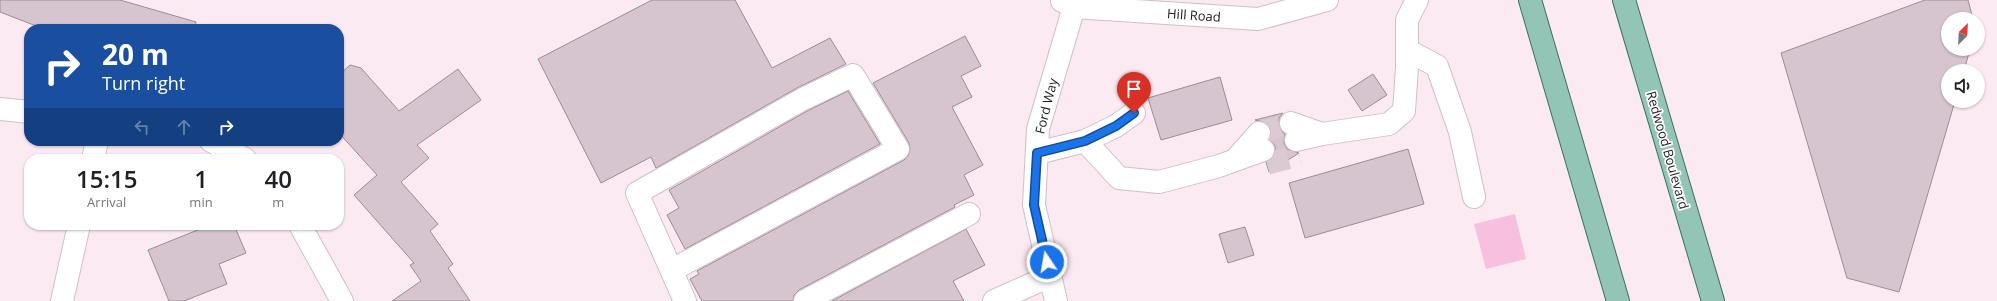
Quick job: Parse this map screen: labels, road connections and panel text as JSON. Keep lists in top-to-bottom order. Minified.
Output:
{"streets":{"main road":["Redwood Boulevard"],"street":["Hill Road","Ford Way"]},"crossings":[["Hill Road","Ford Way"]],"north":"top right","page":{"turn":["20 m","Turn right"],"eta":["15:15","Arrival","1","min","40","m"]}}
